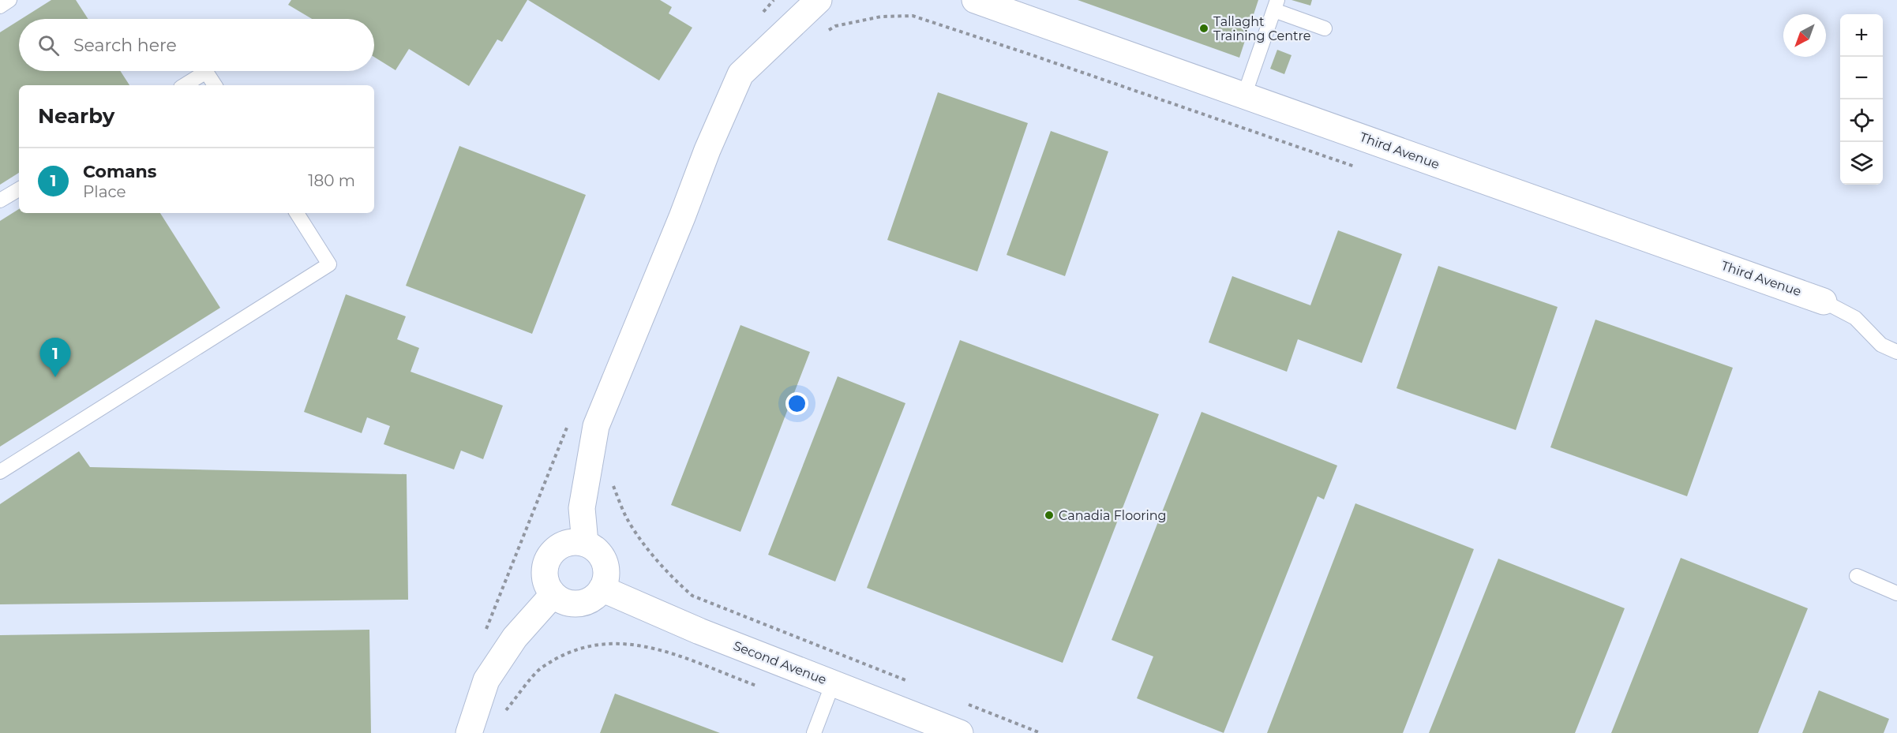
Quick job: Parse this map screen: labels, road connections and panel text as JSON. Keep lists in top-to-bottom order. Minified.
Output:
{"streets":{"street":["Third Avenue","Second Avenue"]},"places":["Tallaght Training Centre","Canadia Flooring"],"north":"bottom left","page":{"map_buttons":["+","−"],"search":"Search here","heading":"Nearby","list":[{"mark":"1","name":"Comans","note":"Place","value":"180 m"}],"pins":"1"}}
